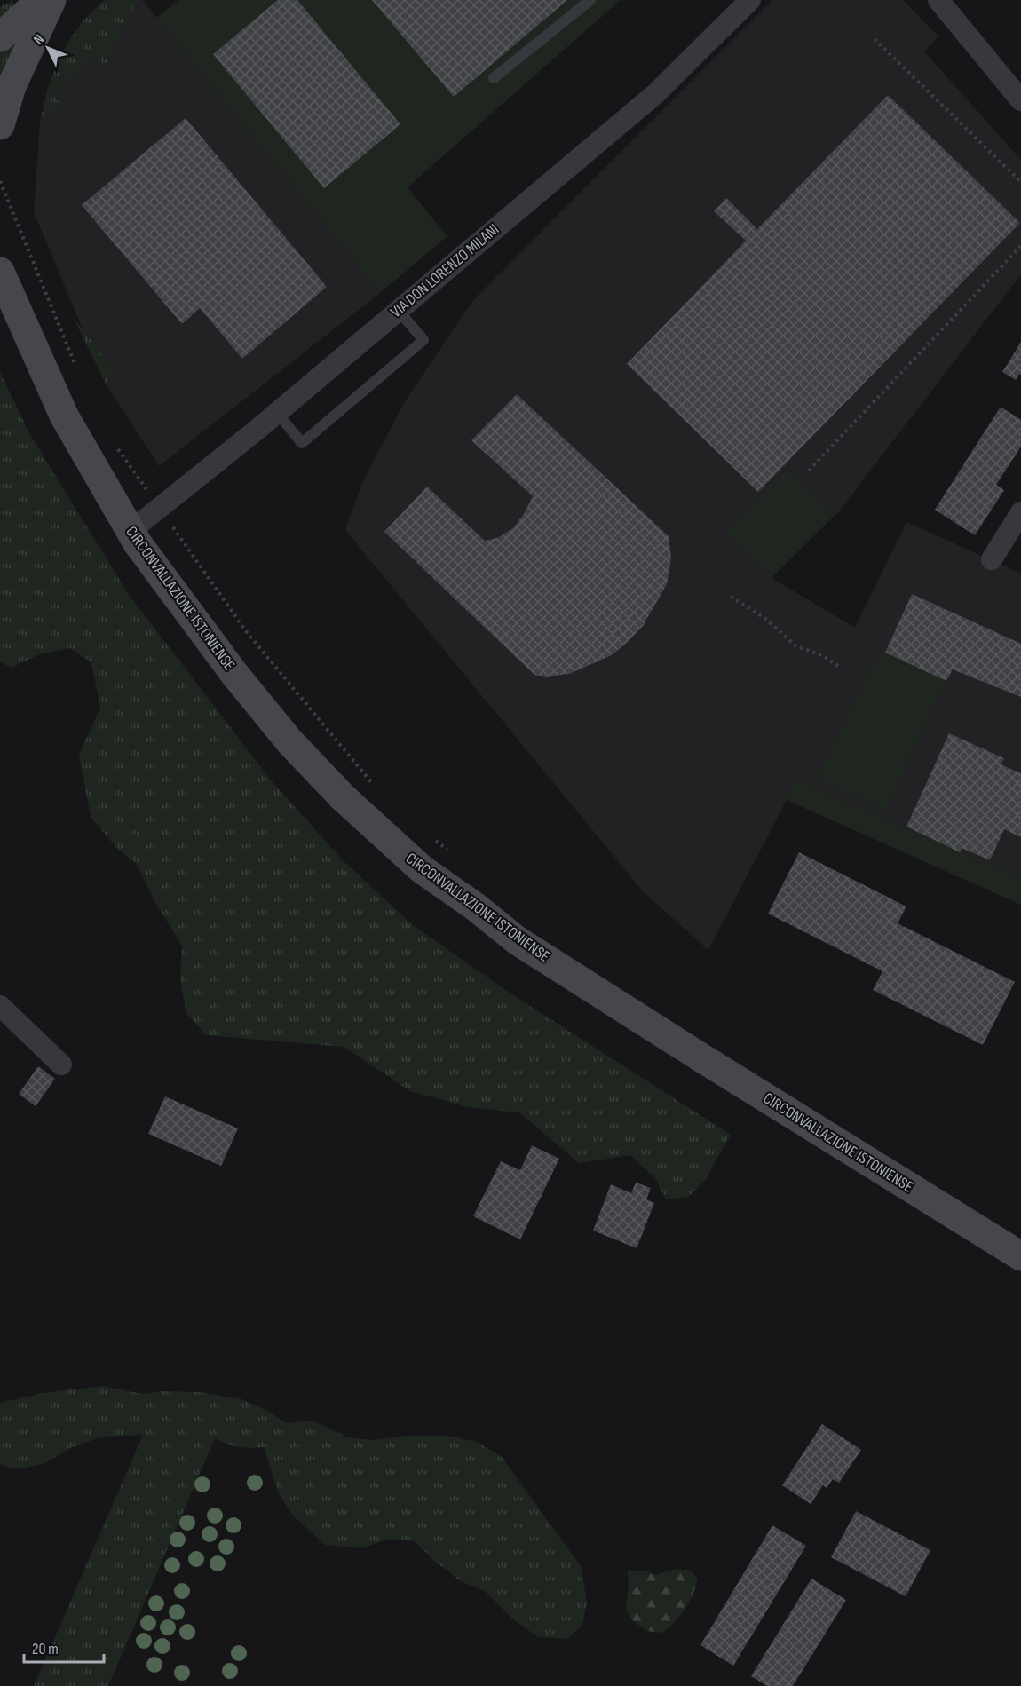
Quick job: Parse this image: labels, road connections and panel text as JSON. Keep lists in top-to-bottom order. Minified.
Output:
{"streets":{"main road":["CIRCONVALLAZIONE ISTONIENSE"],"street":["VIA DON LORENZO MILANI"]},"crossings":[["VIA DON LORENZO MILANI","CIRCONVALLAZIONE ISTONIENSE"]],"scale_bar":"20 m","north":"top left"}
